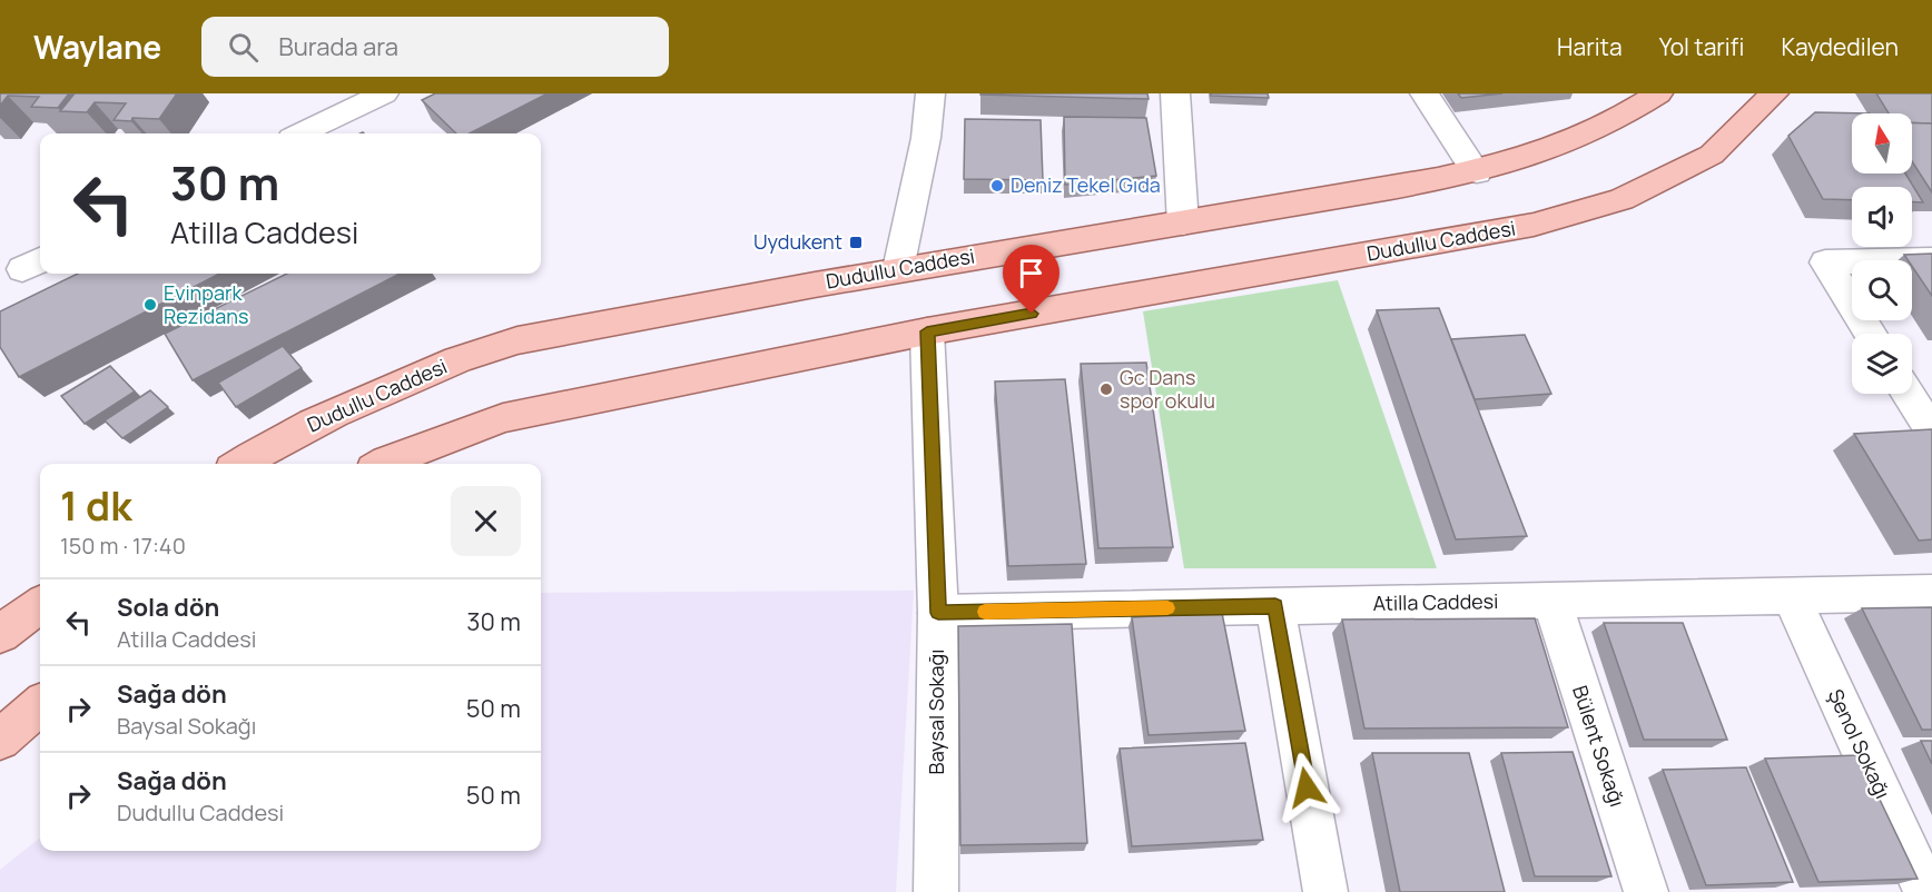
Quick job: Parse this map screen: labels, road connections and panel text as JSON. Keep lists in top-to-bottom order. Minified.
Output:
{"streets":{"main road":["Dudullu Caddesi"],"street":["Atilla Caddesi","Baysal Sokağı","Şenol Sokağı","Bülent Sokağı"]},"crossings":[["Dudullu Caddesi","Baysal Sokağı"],["Atilla Caddesi","Baysal Sokağı"],["Atilla Caddesi","Şenol Sokağı"],["Atilla Caddesi","Bülent Sokağı"]],"places":{"other":["Deniz Tekel Gıda","Evinpark Rezidans","Gc Dans spor okulu"],"transit":["Uydukent"]},"north":"top","page":{"header":"Waylane","search":"Burada ara","nav":["Harita","Yol tarifi","Kaydedilen"],"turn":["30 m","Atilla Caddesi"],"heading":["1 dk","150 m · 17:40"],"list":[{"name":"Sola dön","note":"Atilla Caddesi","value":"30 m"},{"name":"Sağa dön","note":"Baysal Sokağı","value":"50 m"},{"name":"Sağa dön","note":"Dudullu Caddesi","value":"50 m"}]}}
